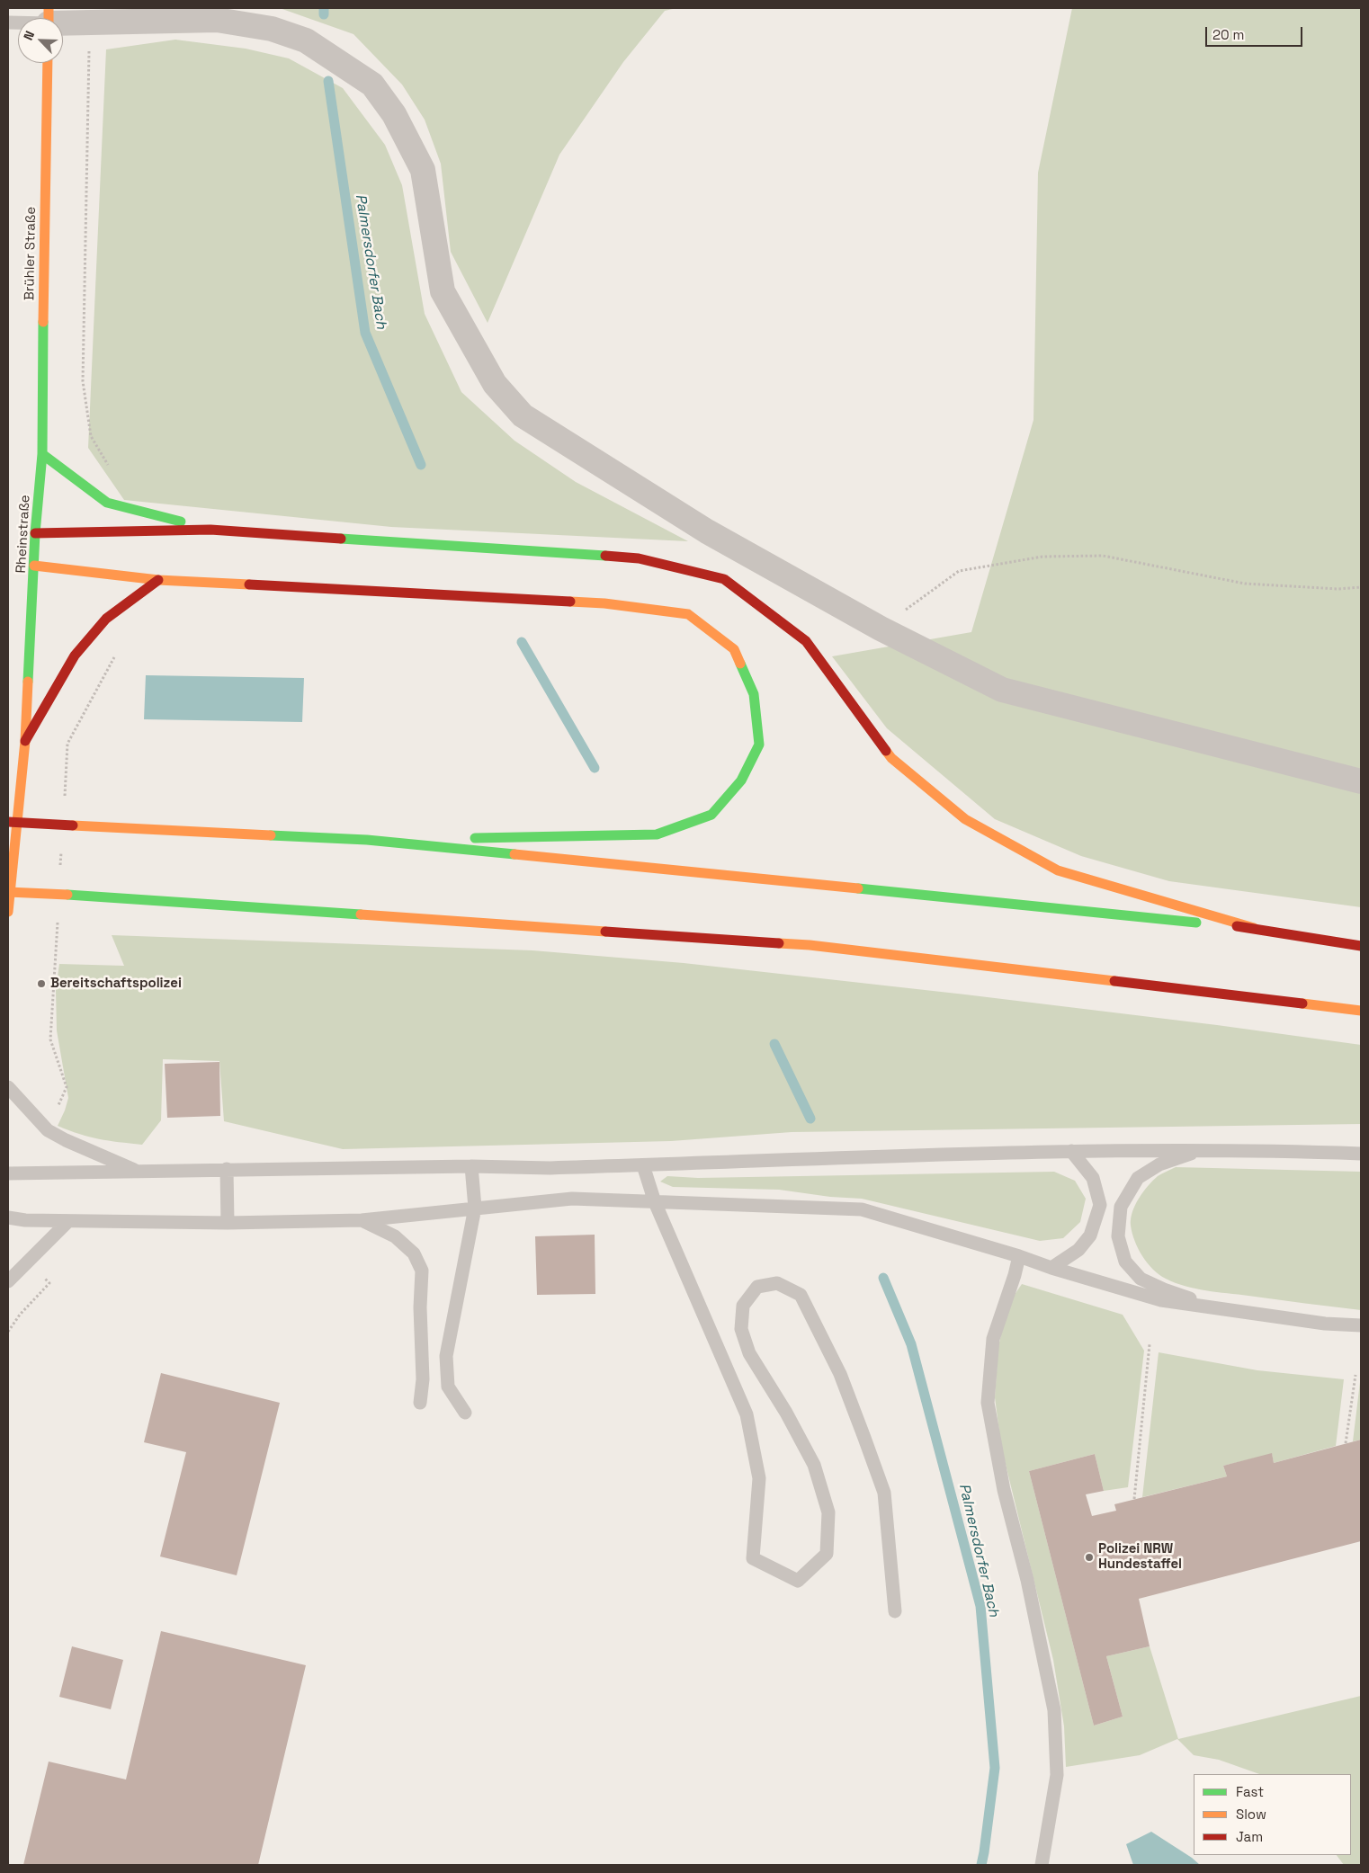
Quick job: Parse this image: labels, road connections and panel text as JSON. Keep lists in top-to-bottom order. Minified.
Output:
{"streets":{"main road":["Brühler Straße","Rheinstraße"]},"crossings":[["Brühler Straße","Rheinstraße"]],"water":["Palmersdorfer Bach"],"places":["Bereitschaftspolizei","Polizei NRW Hundestaffel"],"legend":["Fast","Slow","Jam"],"scale_bar":"20 m","north":"top left"}
